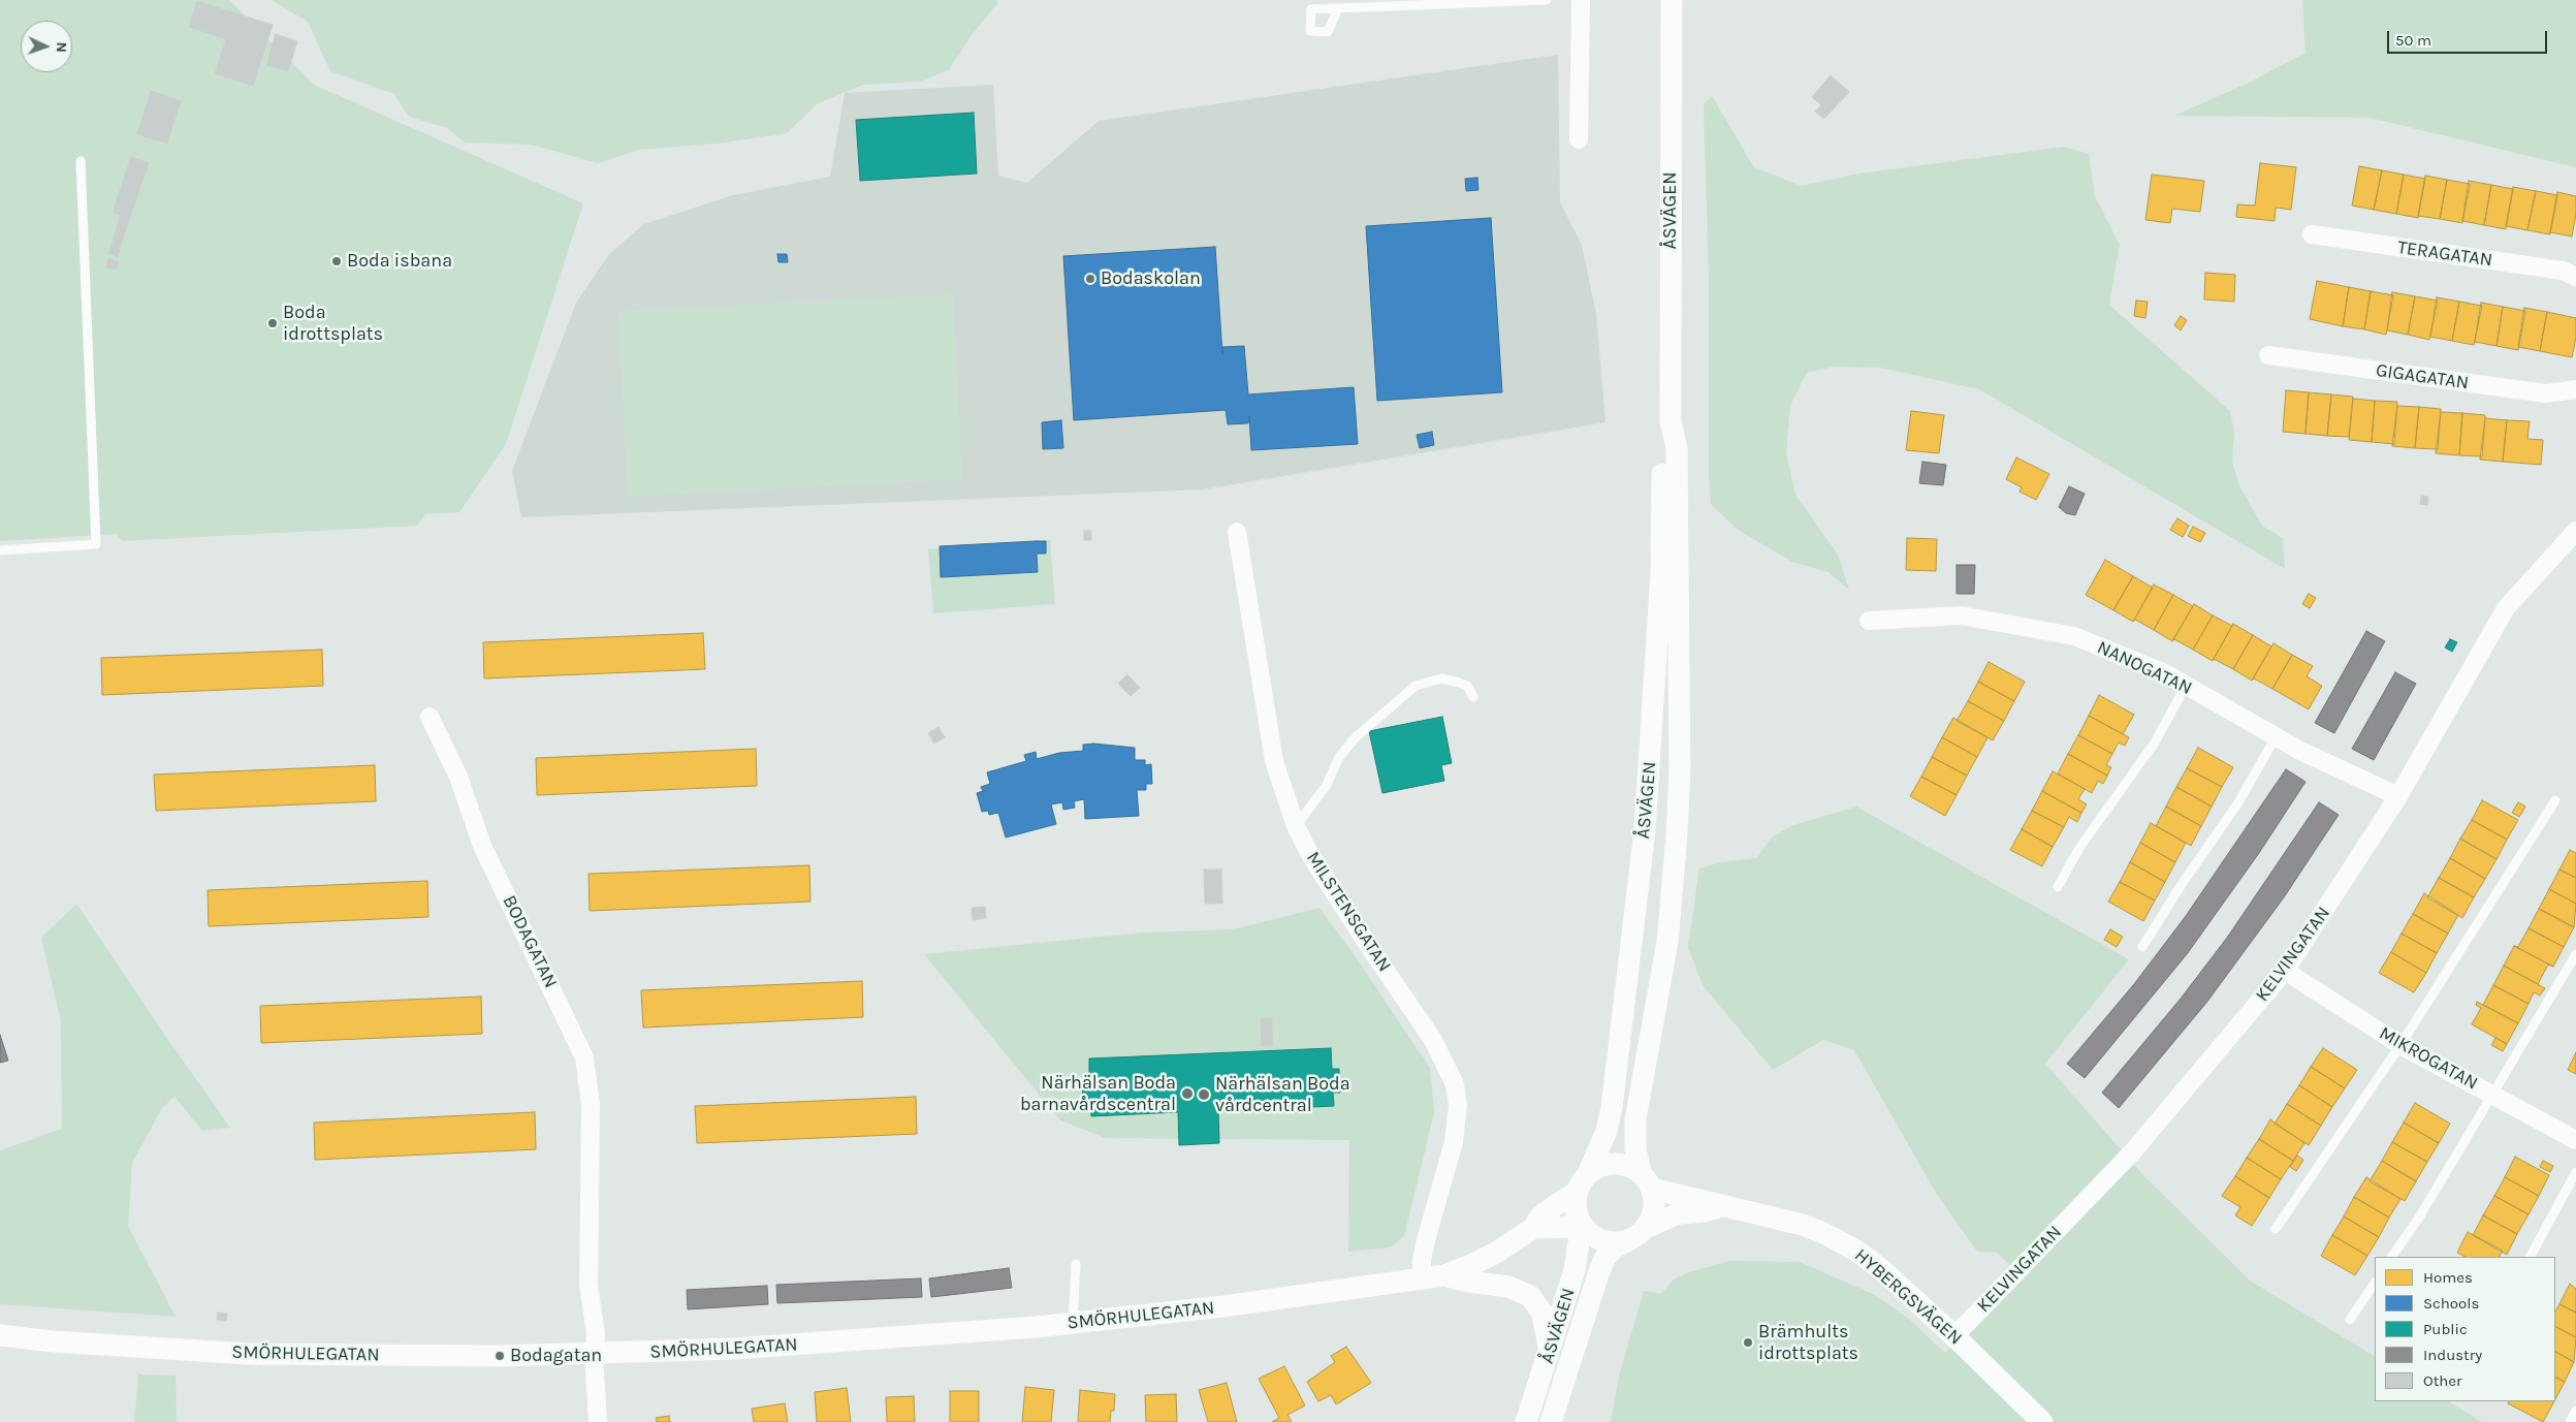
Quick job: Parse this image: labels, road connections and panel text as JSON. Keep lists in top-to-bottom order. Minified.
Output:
{"streets":{"street":["ÅSVÄGEN","TERAGATAN","GIGAGATAN","NANOGATAN","MILSTENSGATAN","BODAGATAN","KELVINGATAN","MIKROGATAN","HYBERGSVÄGEN","SMÖRHULEGATAN"]},"crossings":[["ÅSVÄGEN","HYBERGSVÄGEN"],["ÅSVÄGEN","SMÖRHULEGATAN"],["NANOGATAN","KELVINGATAN"],["MILSTENSGATAN","SMÖRHULEGATAN"],["BODAGATAN","SMÖRHULEGATAN"],["KELVINGATAN","MIKROGATAN"],["KELVINGATAN","HYBERGSVÄGEN"],["HYBERGSVÄGEN","SMÖRHULEGATAN"]],"places":["Boda isbana","Bodaskolan","Boda idrottsplats","Närhälsan Boda barnavårdscentral","Närhälsan Boda vårdcentral","Brämhults idrottsplats","Bodagatan"],"legend":["Homes","Schools","Public","Industry","Other"],"scale_bar":"50 m","north":"right"}
